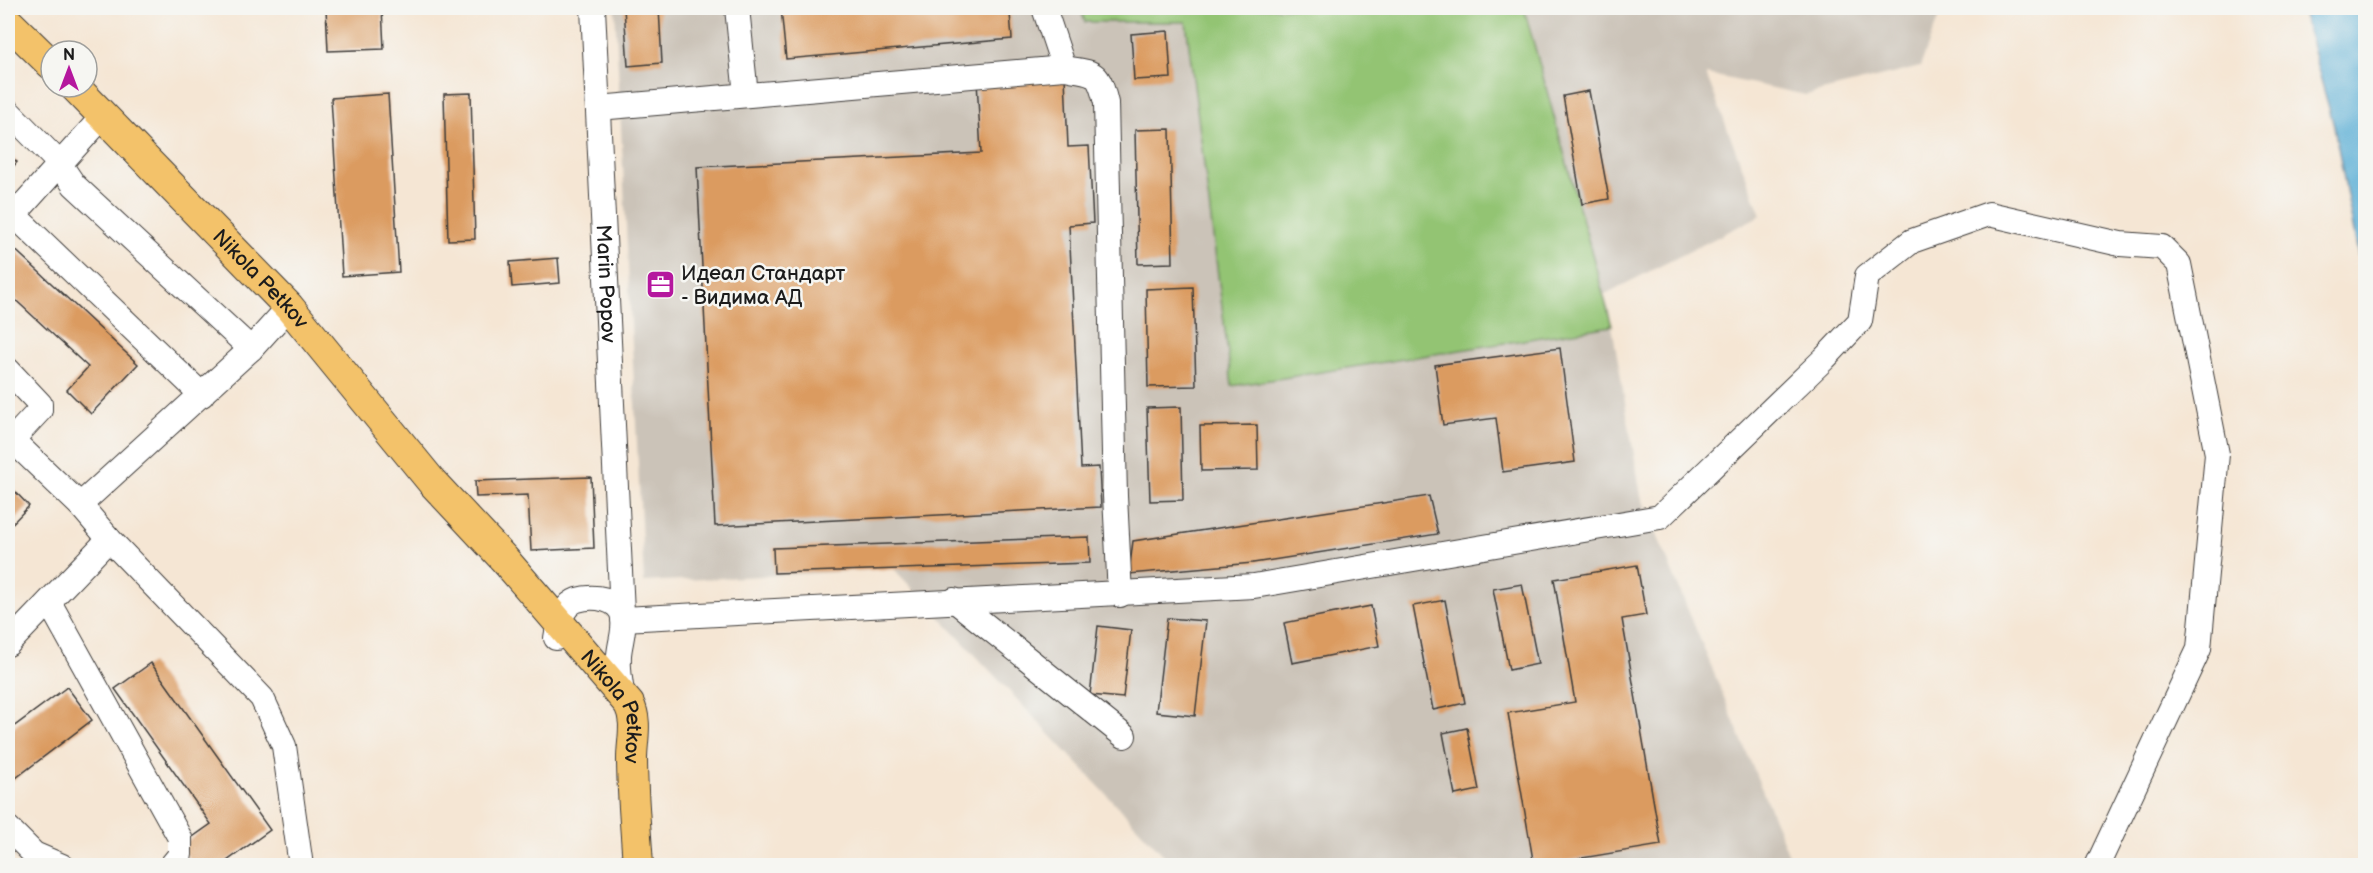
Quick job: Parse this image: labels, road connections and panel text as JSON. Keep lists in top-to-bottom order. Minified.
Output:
{"streets":{"main road":["Nikola Petkov"],"street":["Marin Popov"]},"crossings":[["Nikola Petkov","Marin Popov"]],"places":{"office":["Идеал Стандарт - Видима АД"]},"north":"top"}
